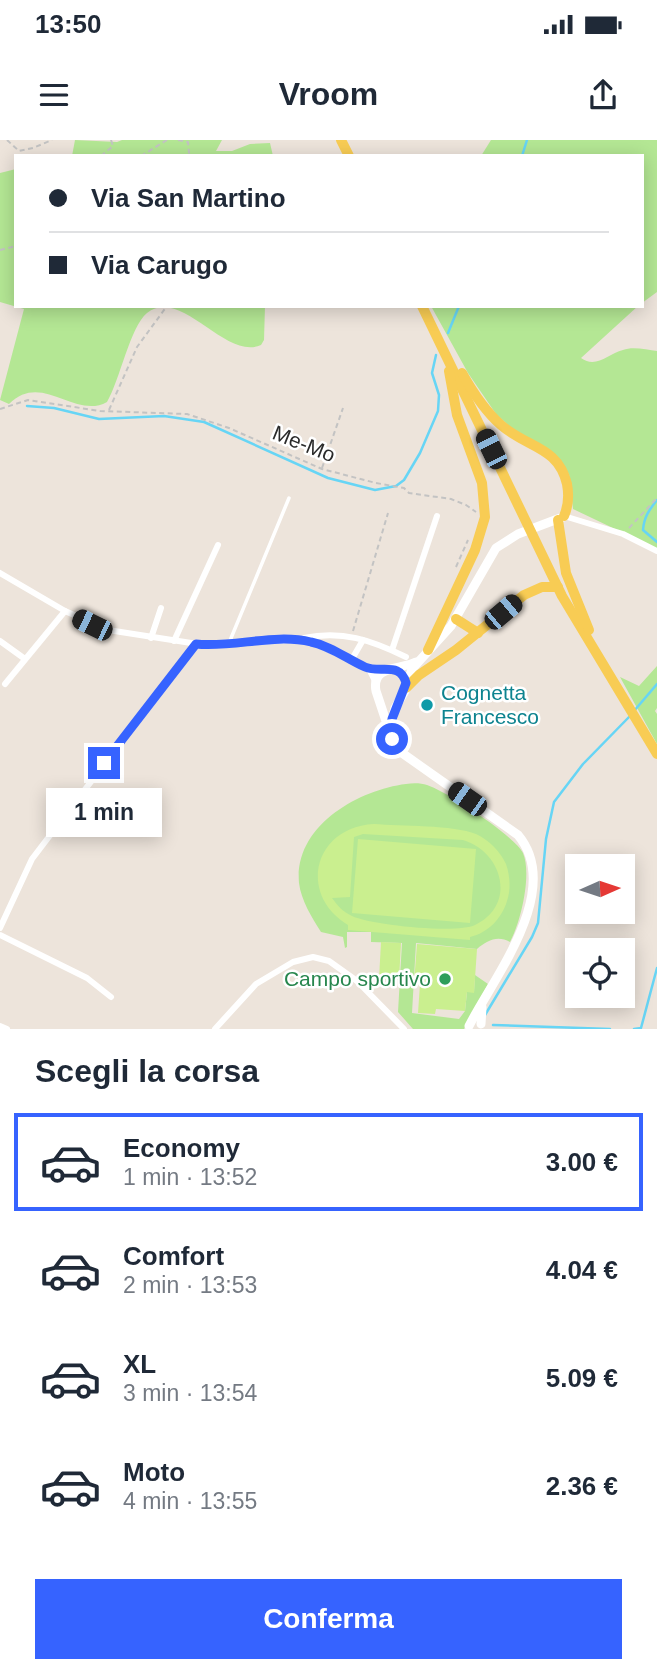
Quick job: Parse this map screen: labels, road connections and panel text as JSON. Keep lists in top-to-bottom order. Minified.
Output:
{"streets":{"path":["Me-Mo"]},"places":["Cognetta Francesco","Campo sportivo"],"north":"right","page":{"status":"13:50","header":"Vroom","banner":["Via San Martino","Via Carugo"],"bubble":"1 min","heading":"Scegli la corsa","list":[{"name":"Economy","note":"1 min · 13:52","value":"3.00 €"},{"name":"Comfort","note":"2 min · 13:53","value":"4.04 €"},{"name":"XL","note":"3 min · 13:54","value":"5.09 €"},{"name":"Moto","note":"4 min · 13:55","value":"2.36 €"}],"buttons":"Conferma"}}
